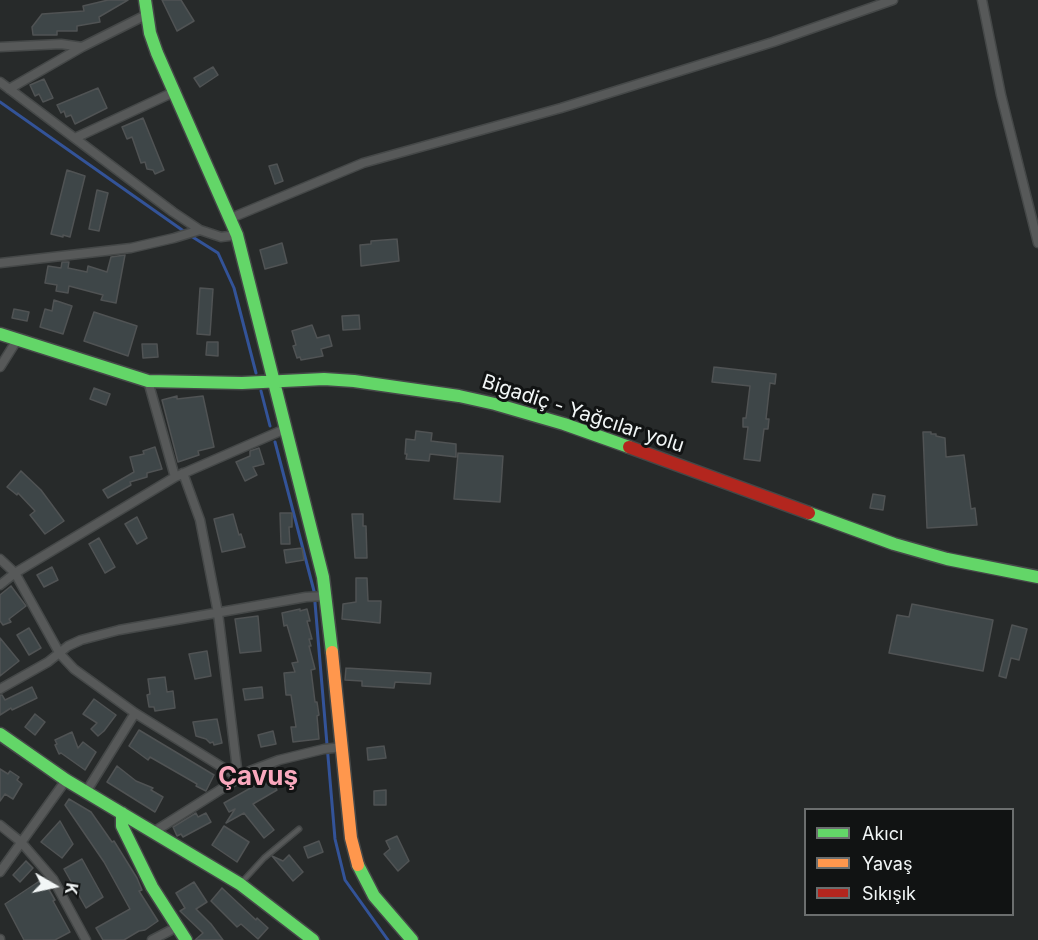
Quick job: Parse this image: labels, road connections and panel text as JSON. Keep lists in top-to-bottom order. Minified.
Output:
{"streets":{"street":["Bigadiç - Yağcılar yolu"]},"districts":["Çavuş"],"legend":["Akıcı","Yavaş","Sıkışık"],"north":"right"}
